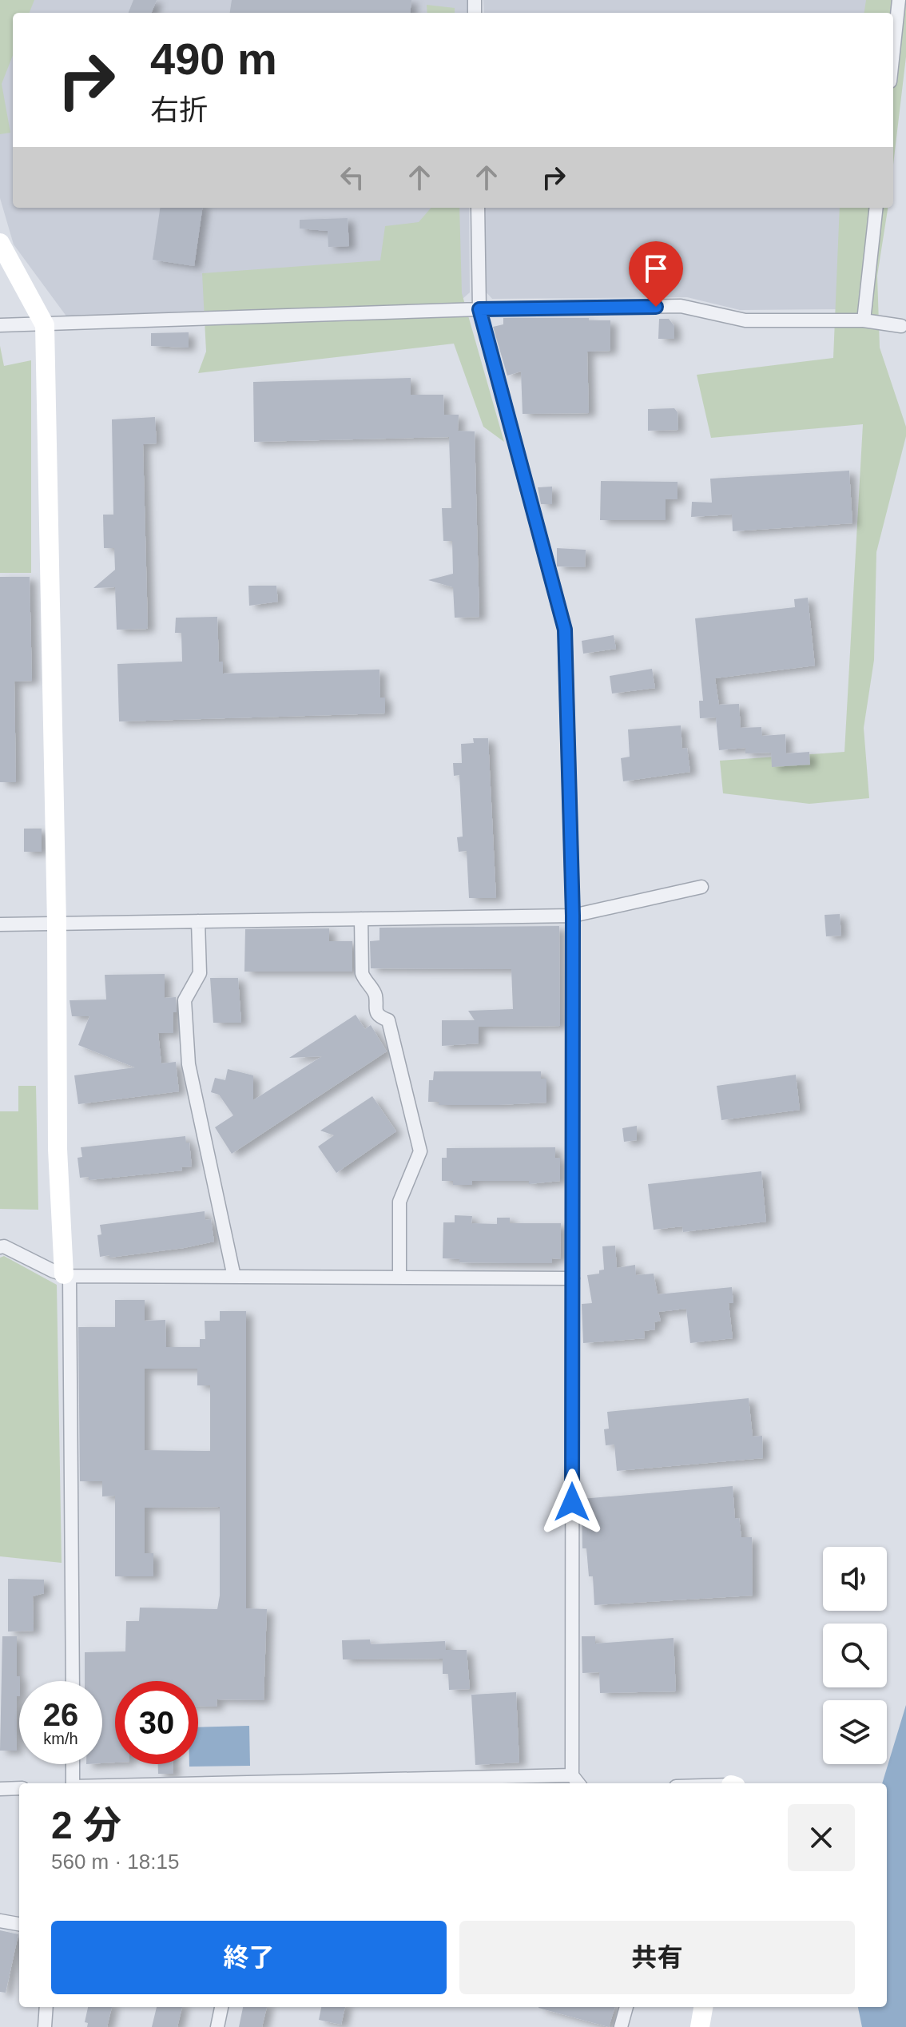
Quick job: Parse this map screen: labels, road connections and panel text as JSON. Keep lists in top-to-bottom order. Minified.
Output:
{"page":{"turn":["490 m","右折"],"speed":"26 km/h","limit":"30","heading":["2 分","560 m · 18:15"],"buttons":["終了","共有"]}}
